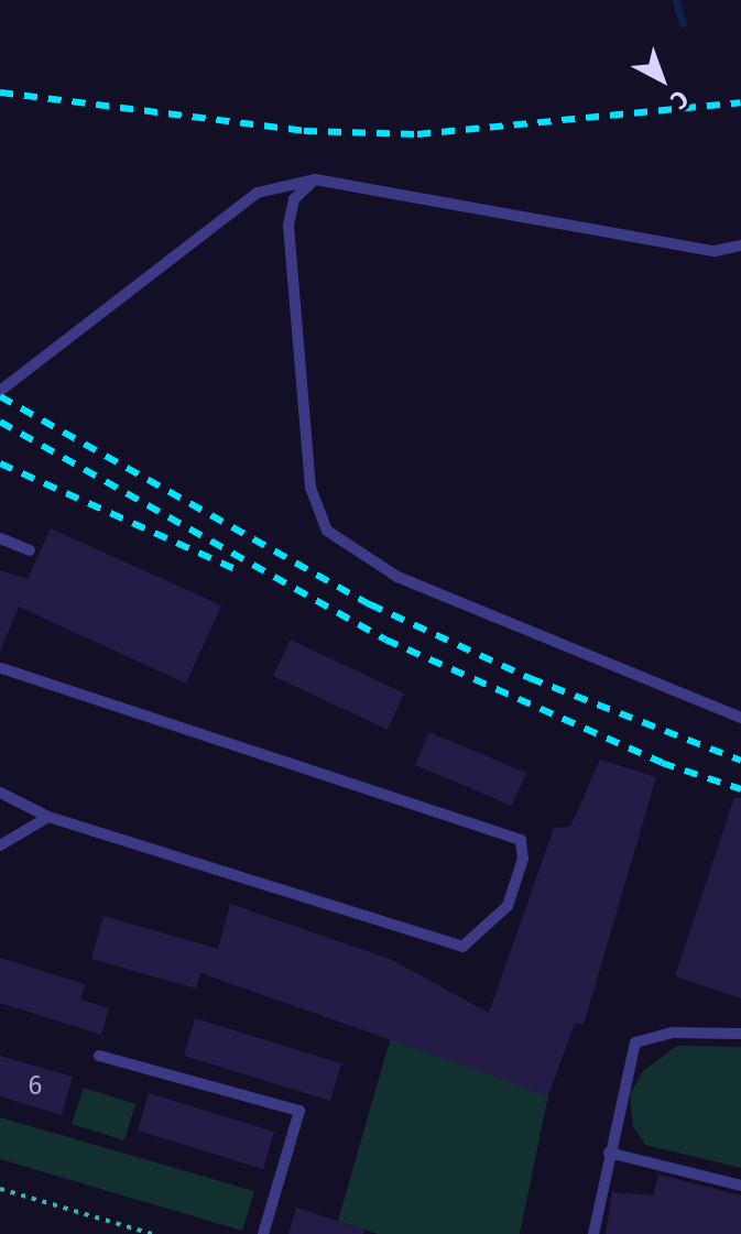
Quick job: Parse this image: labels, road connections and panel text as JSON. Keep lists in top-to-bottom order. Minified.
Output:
{"house_numbers":["6"],"north":"bottom right"}
